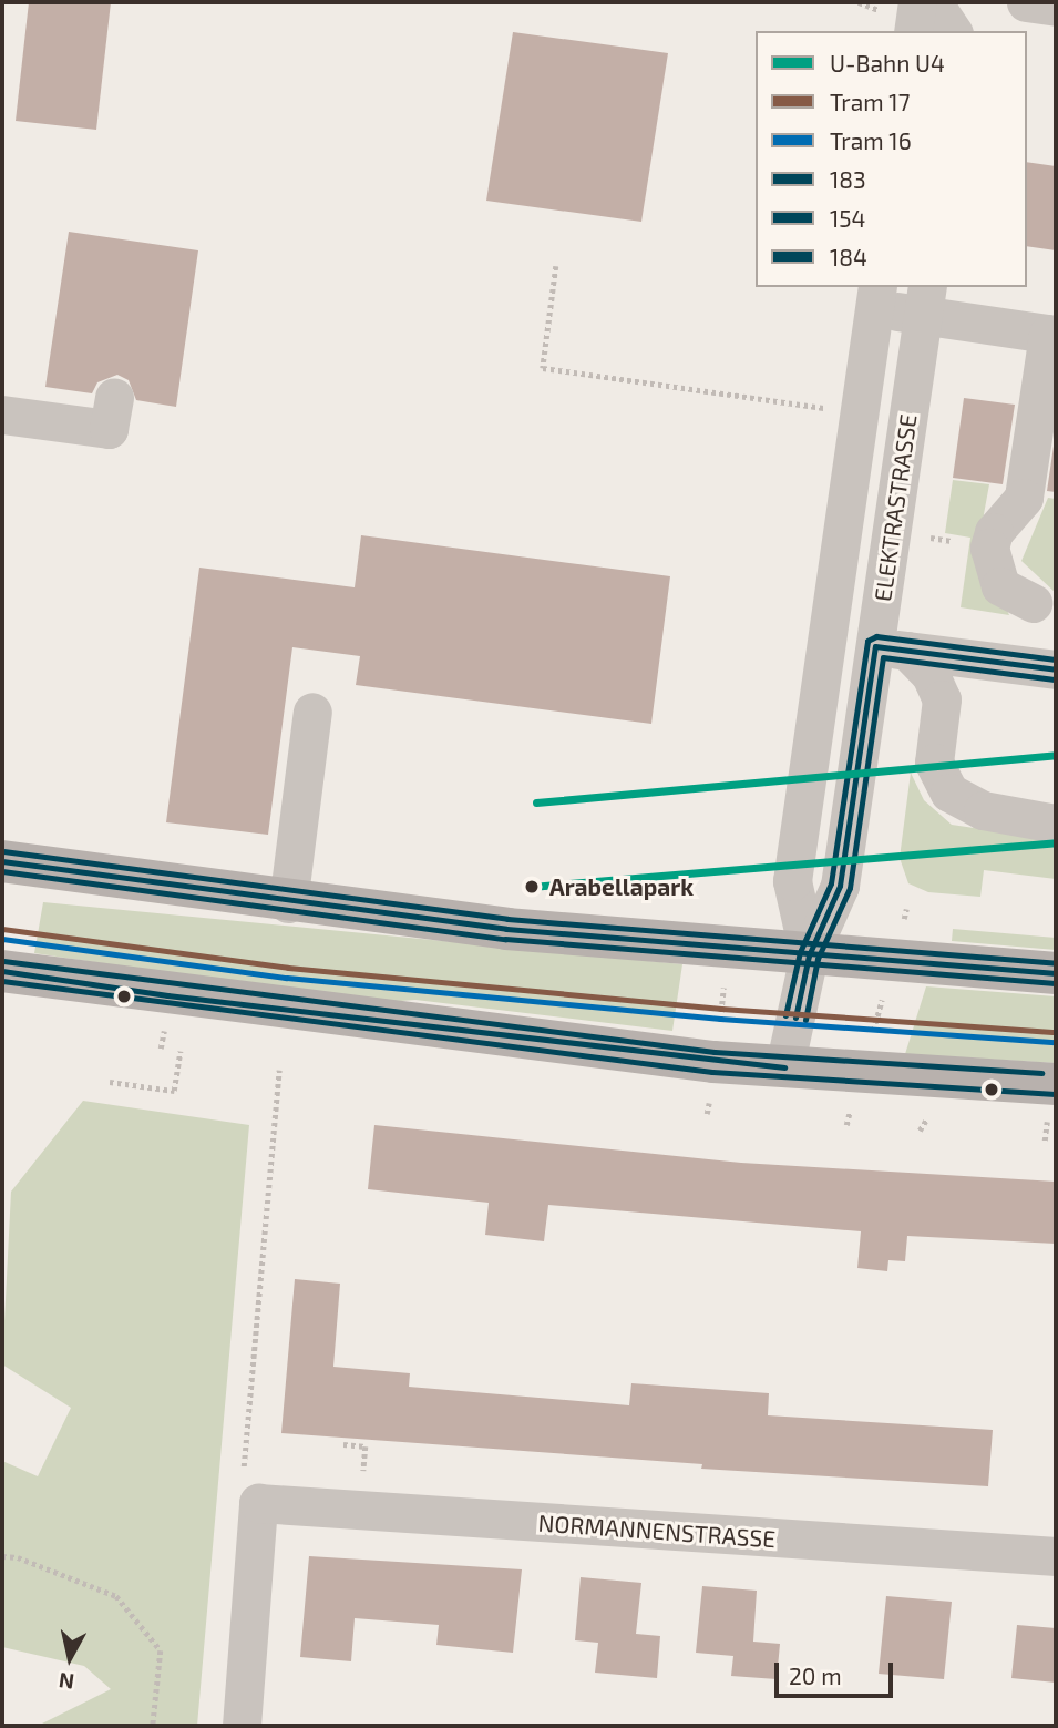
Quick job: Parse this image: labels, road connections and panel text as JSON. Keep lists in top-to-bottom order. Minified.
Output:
{"streets":{"street":["ELEKTRASTRASSE","NORMANNENSTRASSE"]},"places":["Arabellapark"],"lines":["transit line 184","transit line 183","transit line 154","metro line U4","tram line 17","tram line 16"],"legend":["U-Bahn U4","Tram 17","Tram 16","183","154","184"],"scale_bar":"20 m","north":"bottom"}
